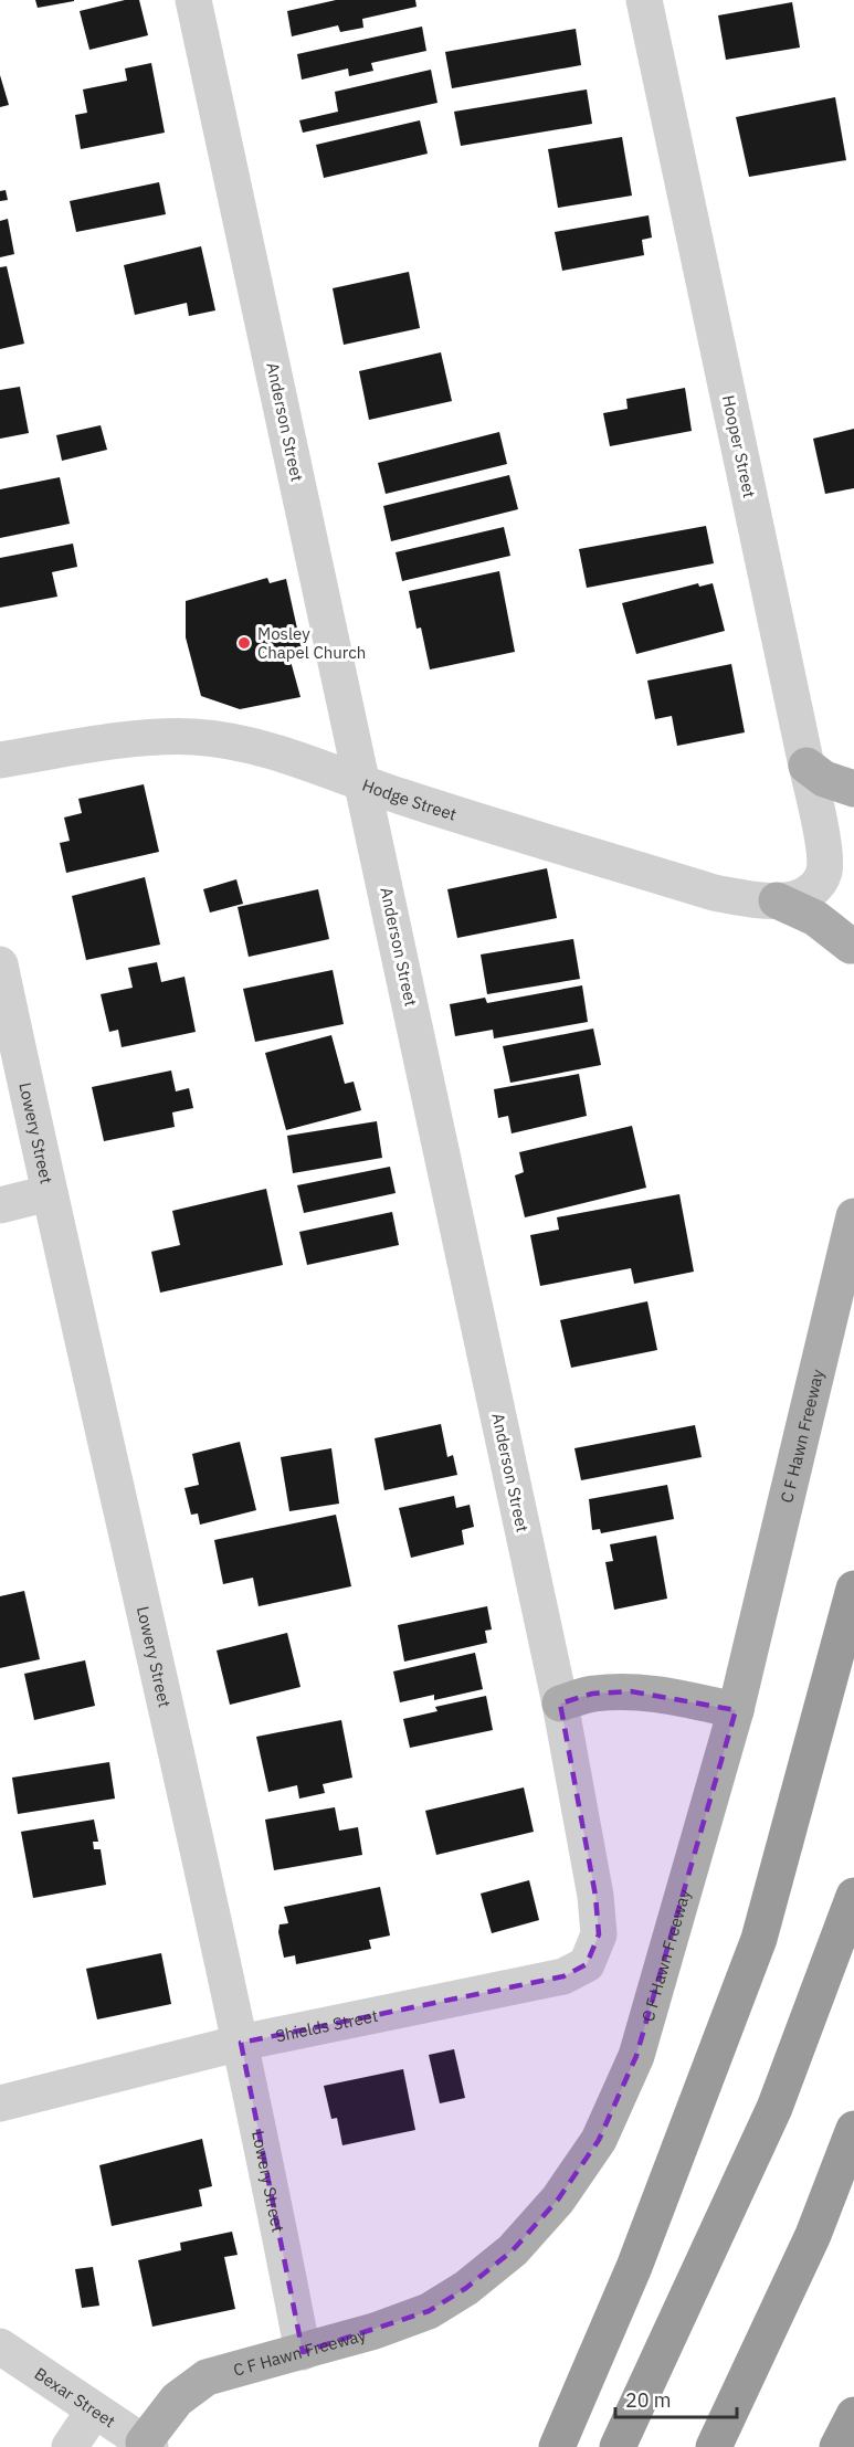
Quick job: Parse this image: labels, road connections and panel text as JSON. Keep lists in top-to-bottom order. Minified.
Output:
{"streets":{"main road":["C F Hawn Freeway"],"street":["Anderson Street","Hooper Street","Hodge Street","Lowery Street","Shields Street","Bexar Street"]},"crossings":[["Anderson Street","Hodge Street"],["Anderson Street","Shields Street"],["Hooper Street","Hodge Street"],["Lowery Street","C F Hawn Freeway"],["Lowery Street","Shields Street"],["C F Hawn Freeway","Bexar Street"]],"places":["Mosley Chapel Church"],"scale_bar":"20 m"}
